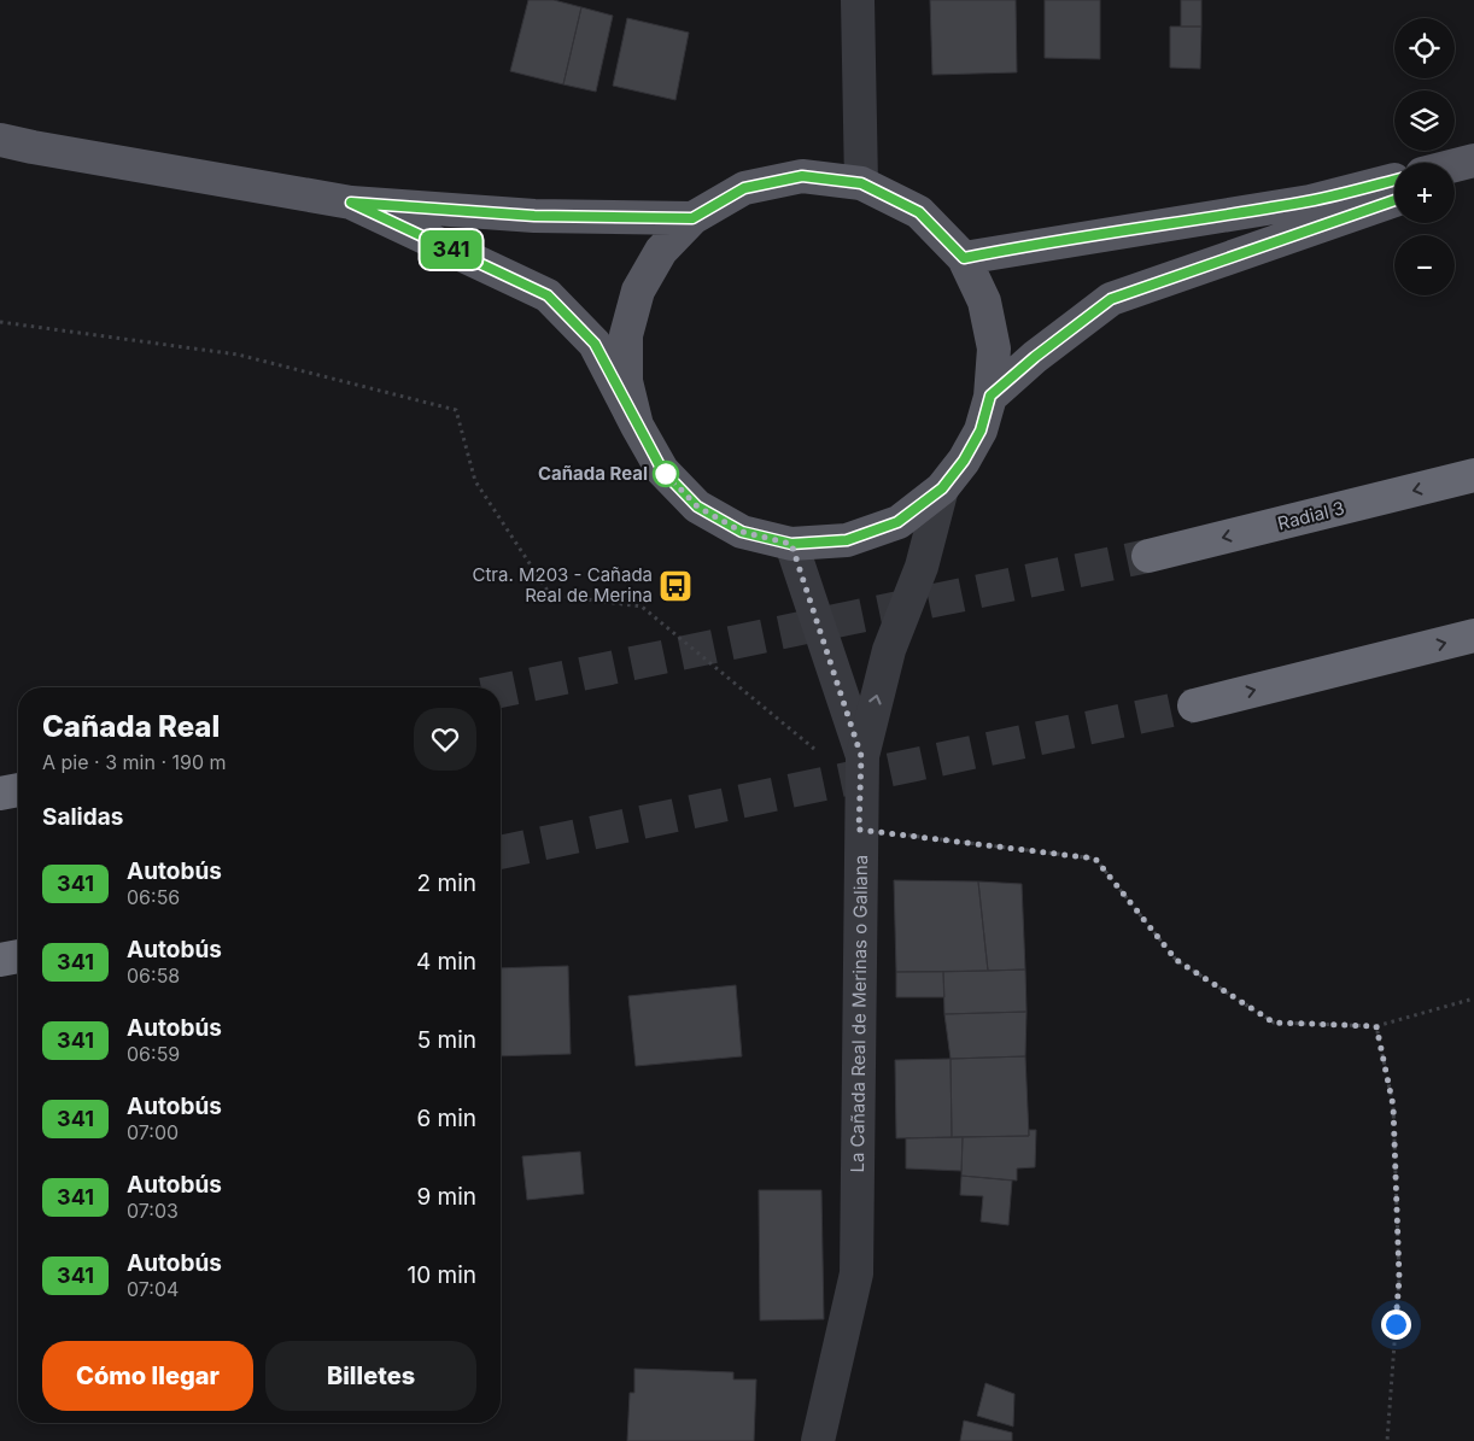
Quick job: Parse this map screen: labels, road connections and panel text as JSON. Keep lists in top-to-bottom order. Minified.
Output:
{"streets":{"highway":["Radial 3"],"street":["La Cañada Real de Merinas o Galiana"]},"places":{"other":["Cañada Real"],"bus stop":["Ctra. M203 - Cañada Real de Merina"]},"lines":["bus line 341"],"page":{"on_map":"341","map_buttons":["+","−"],"heading":[["Cañada Real","A pie · 3 min · 190 m"],"Salidas"],"list":[{"mark":"341","name":"Autobús","note":"06:56","value":"2 min"},{"mark":"341","name":"Autobús","note":"06:58","value":"4 min"},{"mark":"341","name":"Autobús","note":"06:59","value":"5 min"},{"mark":"341","name":"Autobús","note":"07:00","value":"6 min"},{"mark":"341","name":"Autobús","note":"07:03","value":"9 min"},{"mark":"341","name":"Autobús","note":"07:04","value":"10 min"}],"buttons":["Cómo llegar","Billetes"]}}
